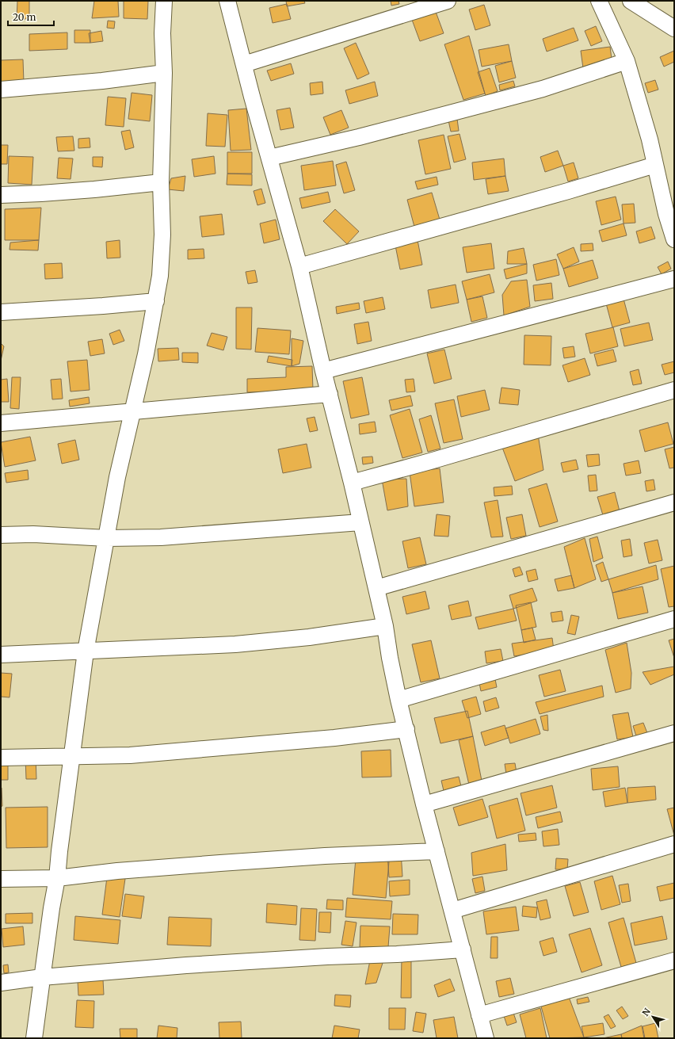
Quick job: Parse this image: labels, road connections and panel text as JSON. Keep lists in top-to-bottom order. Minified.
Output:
{"scale_bar":"20 m","north":"top left"}
